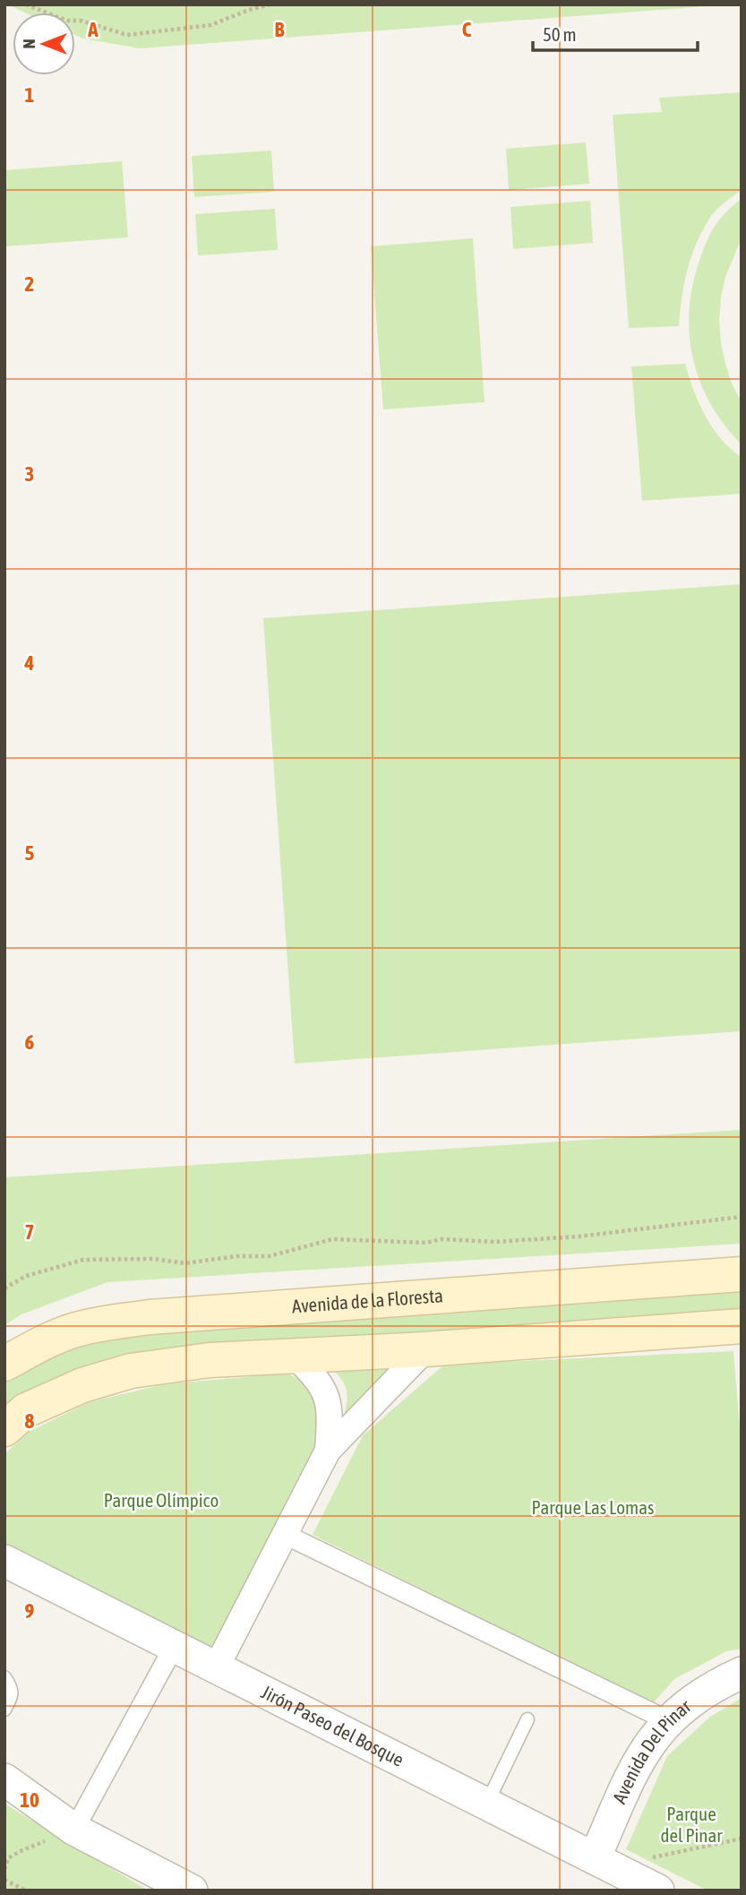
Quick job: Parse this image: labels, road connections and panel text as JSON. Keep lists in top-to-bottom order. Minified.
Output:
{"streets":{"main road":["Avenida de la Floresta"],"street":["Jirón Paseo del Bosque","Avenida Del Pinar"]},"crossings":[["Jirón Paseo del Bosque","Avenida Del Pinar"]],"parks":["Parque Olímpico","Parque Las Lomas","Parque del Pinar"],"scale_bar":"50 m","north":"left","grid":{"columns":["A","B","C"],"rows":["1","2","3","4","5","6","7","8","9","10"]}}
